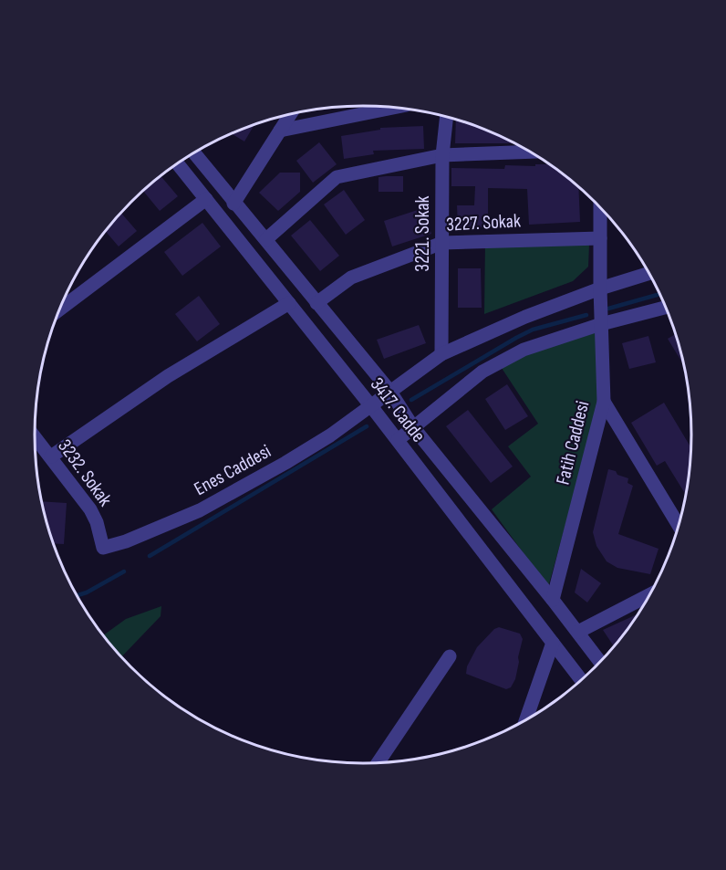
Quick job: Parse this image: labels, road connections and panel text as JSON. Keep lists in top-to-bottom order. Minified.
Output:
{"streets":{"street":["3227. Sokak","3221. Sokak","3417. Cadde","Fatih Caddesi","Enes Caddesi","3232. Sokak"]},"crossings":[["3227. Sokak","3221. Sokak"],["3227. Sokak","3417. Cadde"],["3227. Sokak","Fatih Caddesi"],["3417. Cadde","Fatih Caddesi"],["3417. Cadde","Enes Caddesi"],["Enes Caddesi","3232. Sokak"]]}
